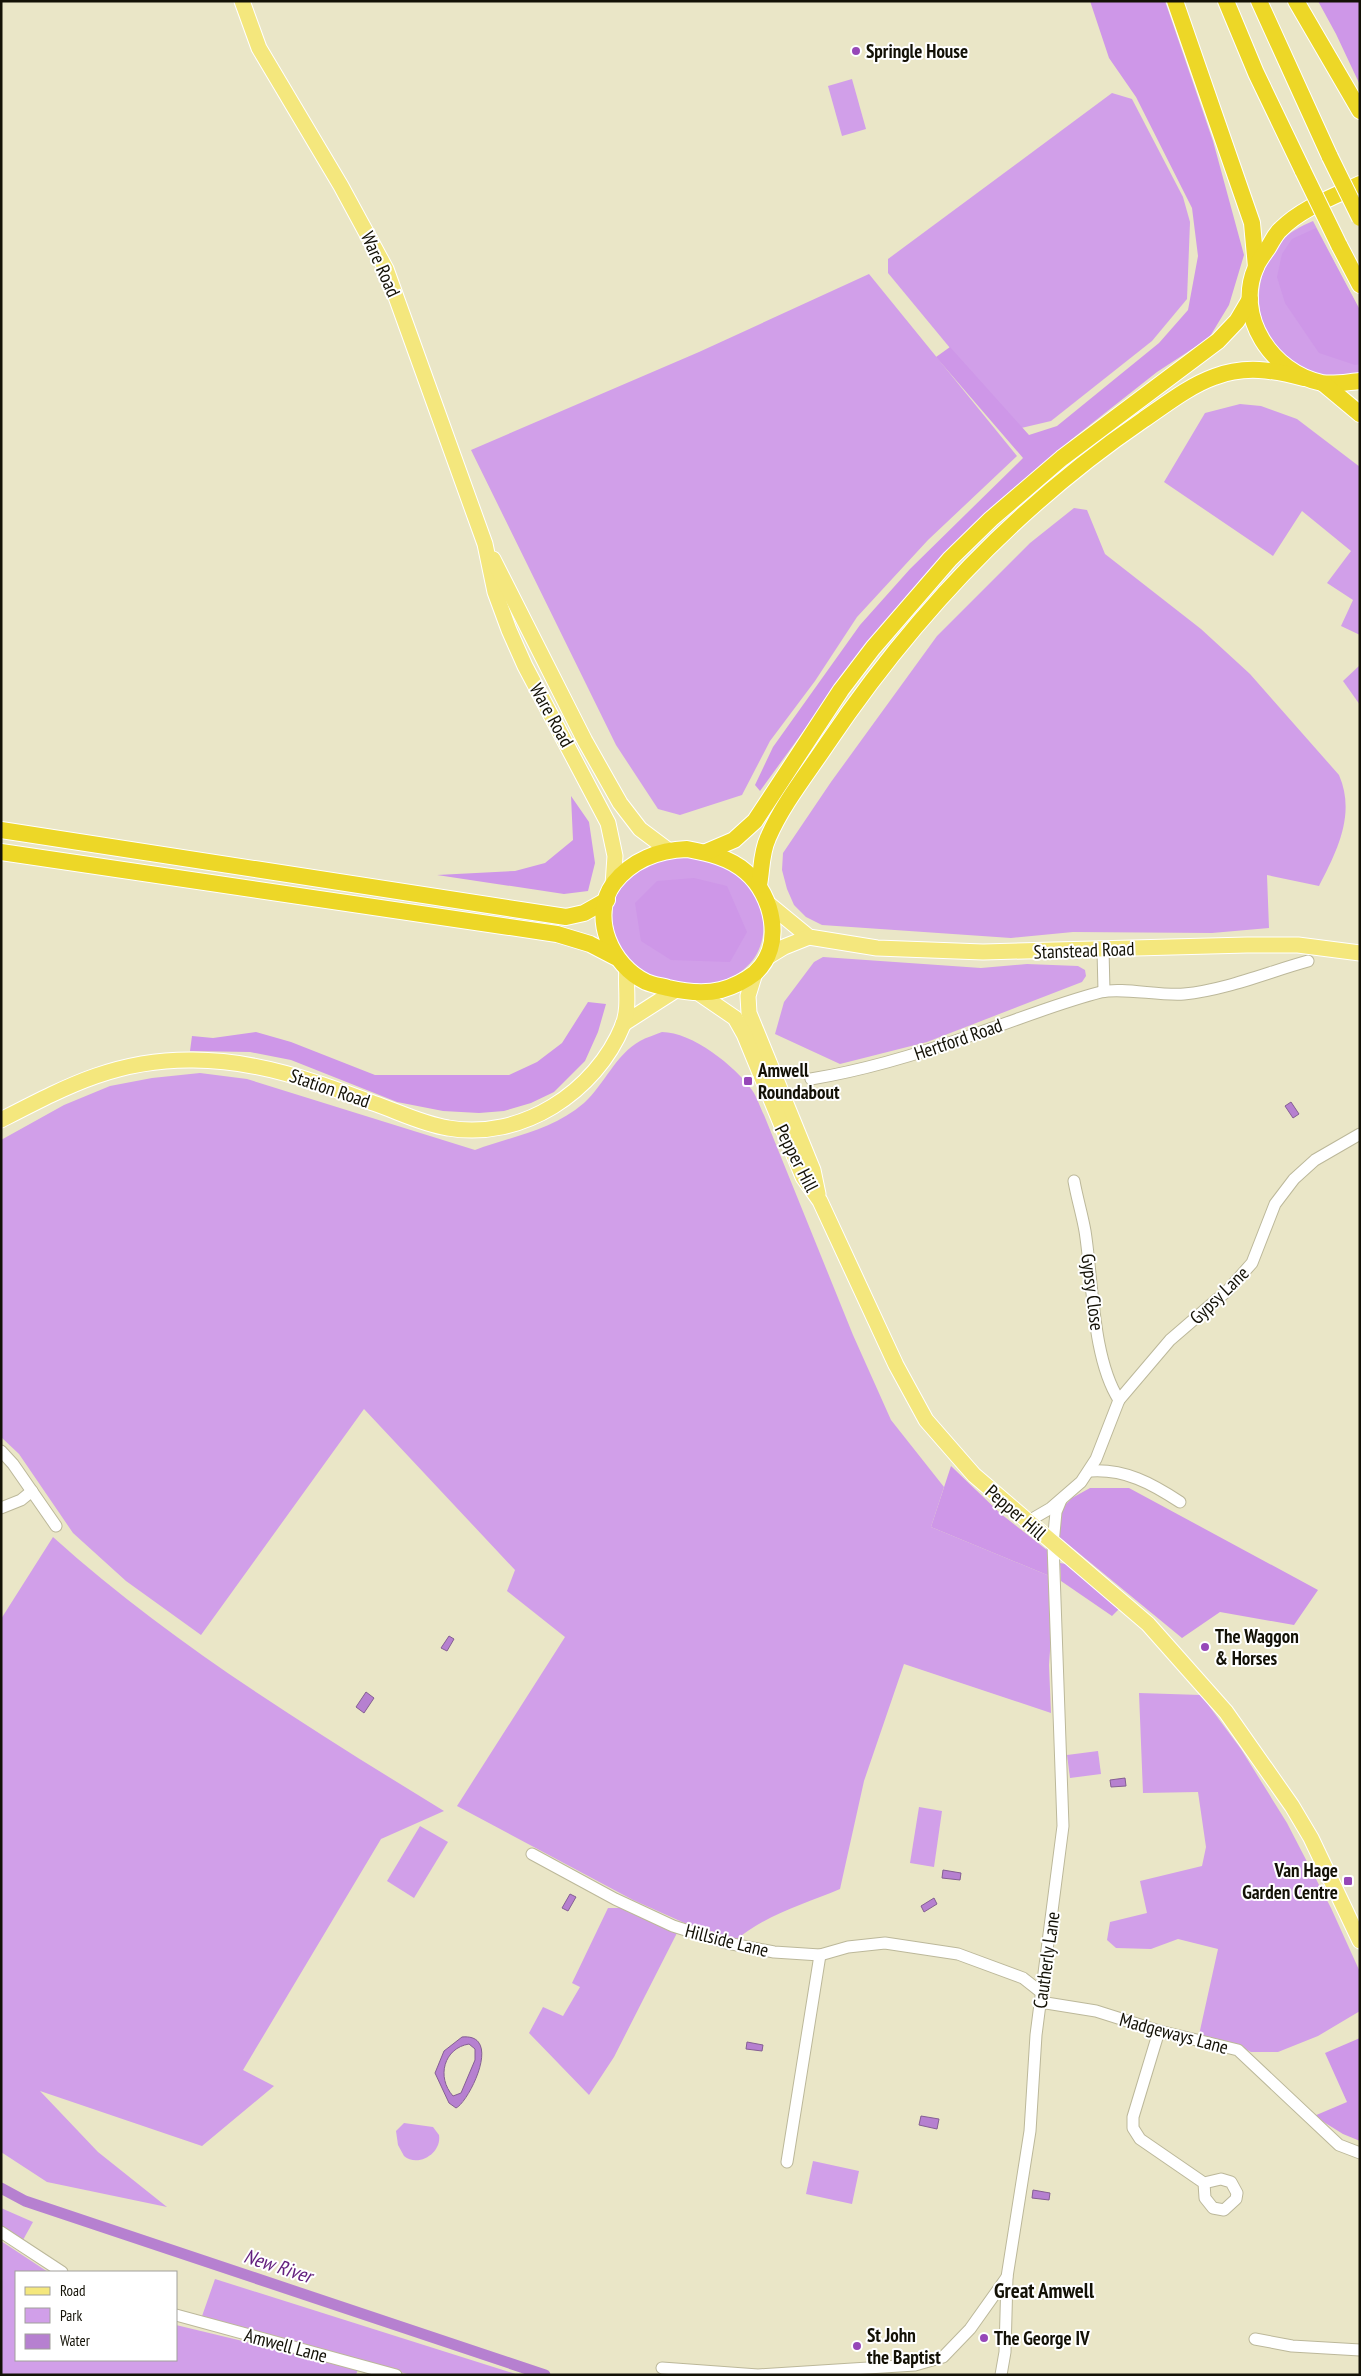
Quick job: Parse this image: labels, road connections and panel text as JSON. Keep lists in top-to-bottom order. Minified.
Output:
{"streets":{"main road":["Ware Road","Stanstead Road","Station Road","Pepper Hill"],"street":["Hertford Road","Gypsy Close","Gypsy Lane","Hillside Lane","Cautherly Lane","Madgeways Lane","Amwell Lane"]},"crossings":[["Ware Road","Station Road"],["Ware Road","Pepper Hill"],["Station Road","Pepper Hill"],["Pepper Hill","Gypsy Lane"],["Pepper Hill","Cautherly Lane"],["Gypsy Close","Gypsy Lane"],["Hillside Lane","Cautherly Lane"],["Hillside Lane","Madgeways Lane"],["Cautherly Lane","Madgeways Lane"]],"districts":["Great Amwell"],"water":["New River"],"places":{"other":["Springle House","The Waggon & Horses","The George IV","St John the Baptist"],"transit":["Amwell Roundabout","Van Hage Garden Centre"]},"legend":["Road","Park","Water"]}
